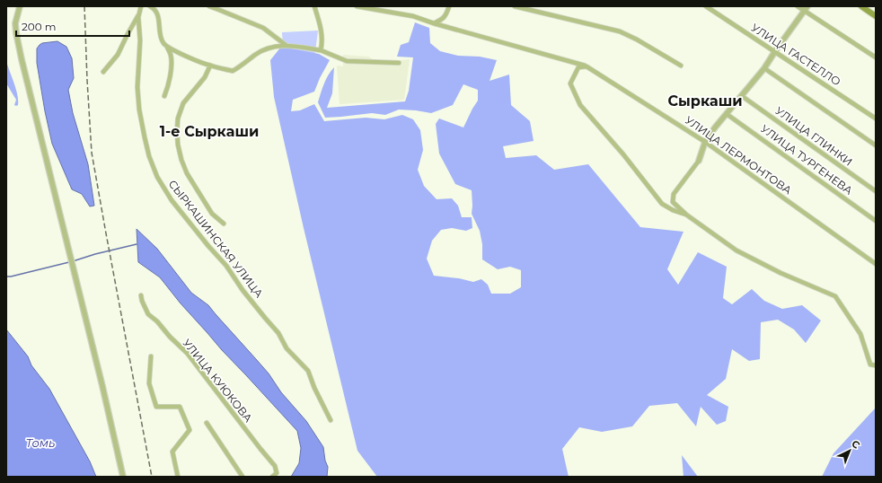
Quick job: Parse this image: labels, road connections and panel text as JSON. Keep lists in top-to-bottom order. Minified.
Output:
{"streets":{"street":["УЛИЦА ГАСТЕЛЛО","УЛИЦА ГЛИНКИ","УЛИЦА ЛЕРМОНТОВА","УЛИЦА ТУРГЕНЕВА","СЫРКАШИНСКАЯ УЛИЦА","УЛИЦА КУЮКОВА"]},"districts":["Сыркаши","1-е Сыркаши"],"water":["Томь"],"scale_bar":"200 m","north":"top right"}
